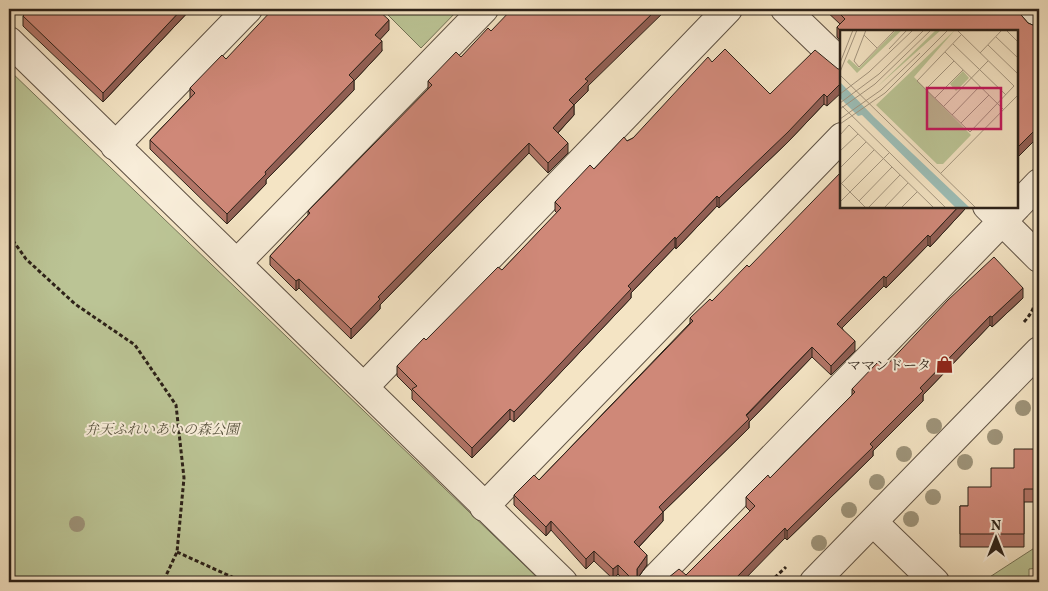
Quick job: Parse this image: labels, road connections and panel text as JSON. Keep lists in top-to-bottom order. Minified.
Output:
{"parks":["弁天ふれいあいの森公園"],"places":{"shop":["ママンドータ"]},"north":"top"}
